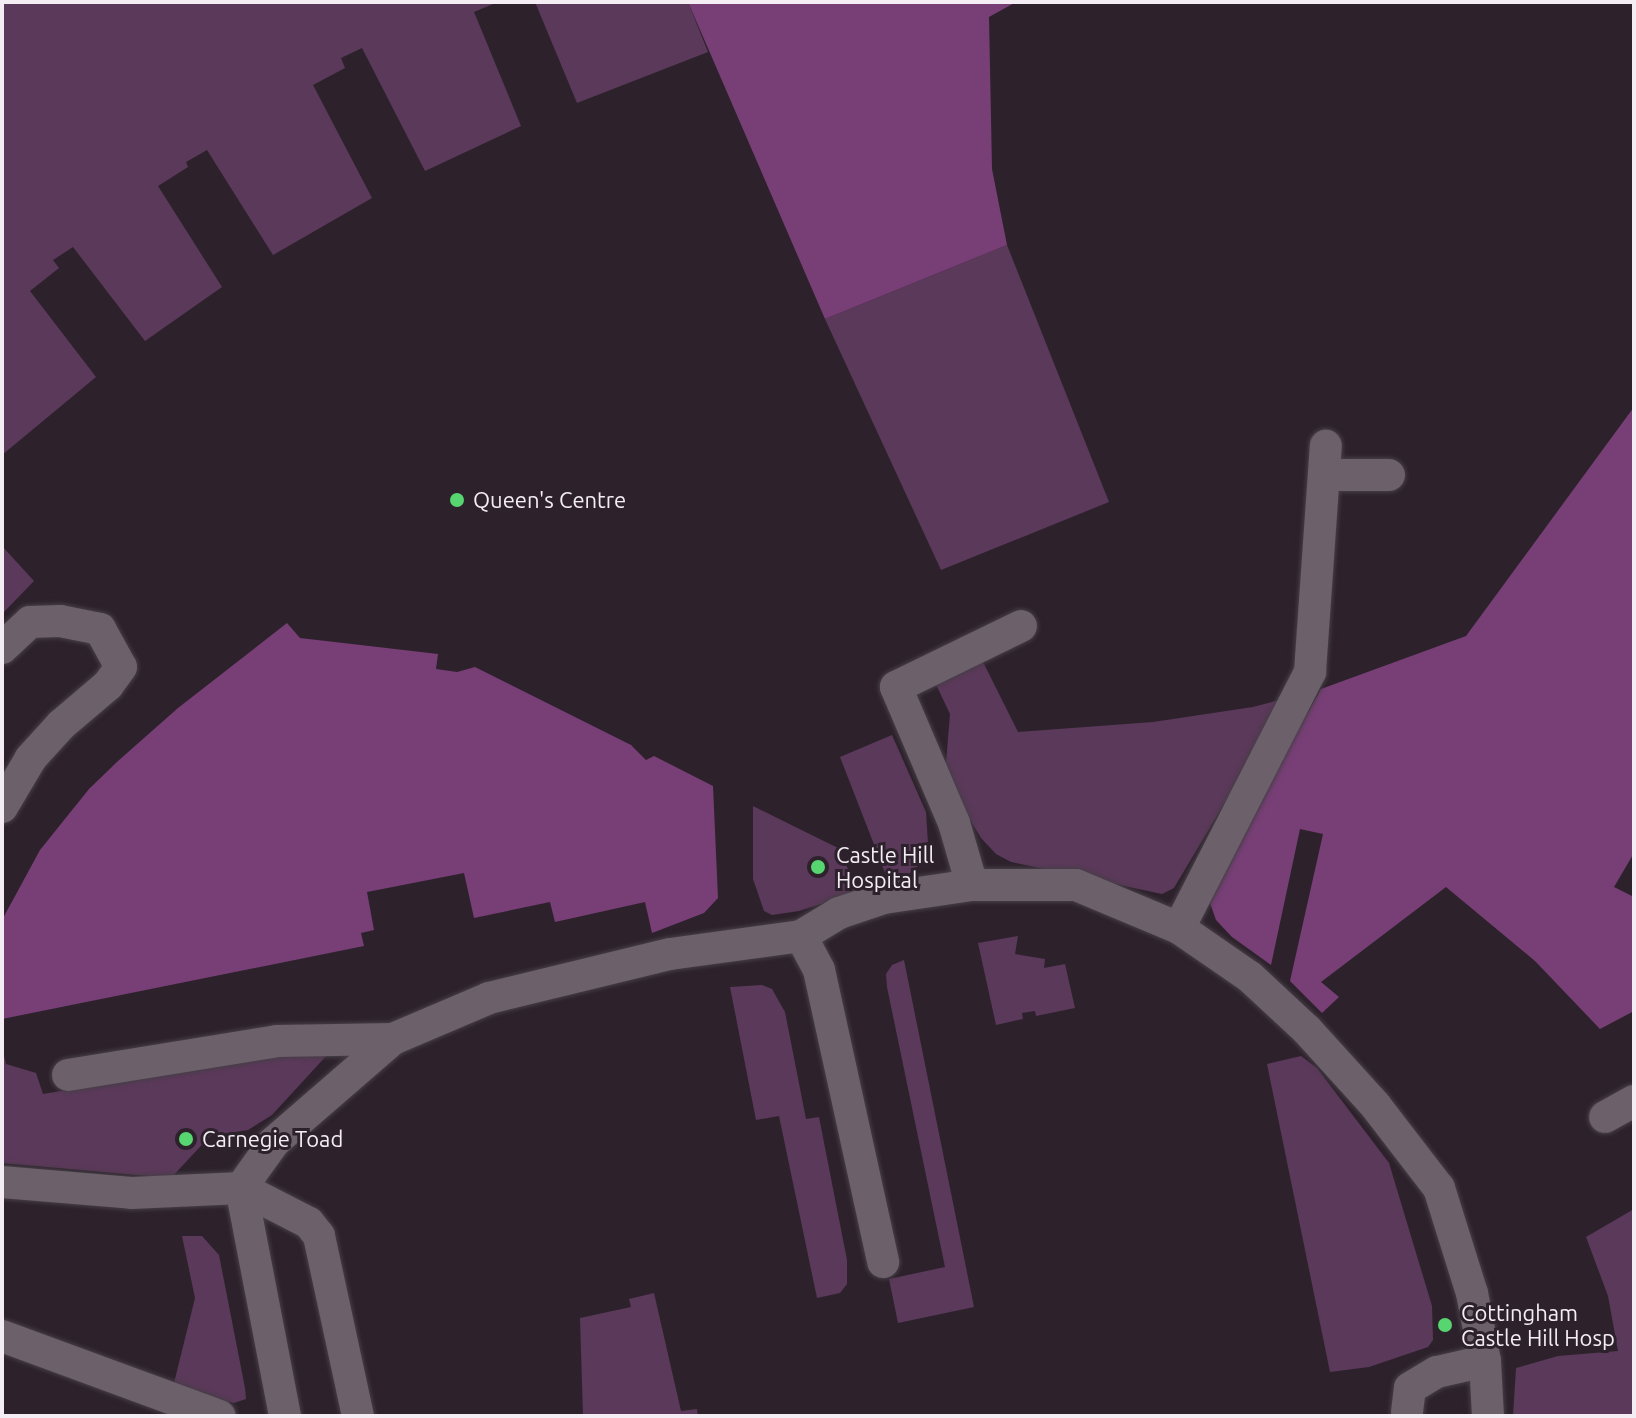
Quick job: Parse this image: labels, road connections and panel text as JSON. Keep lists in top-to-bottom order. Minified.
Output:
{"places":["Queen's Centre","Castle Hill Hospital","Carnegie Toad","Cottingham Castle Hill Hosp"]}
